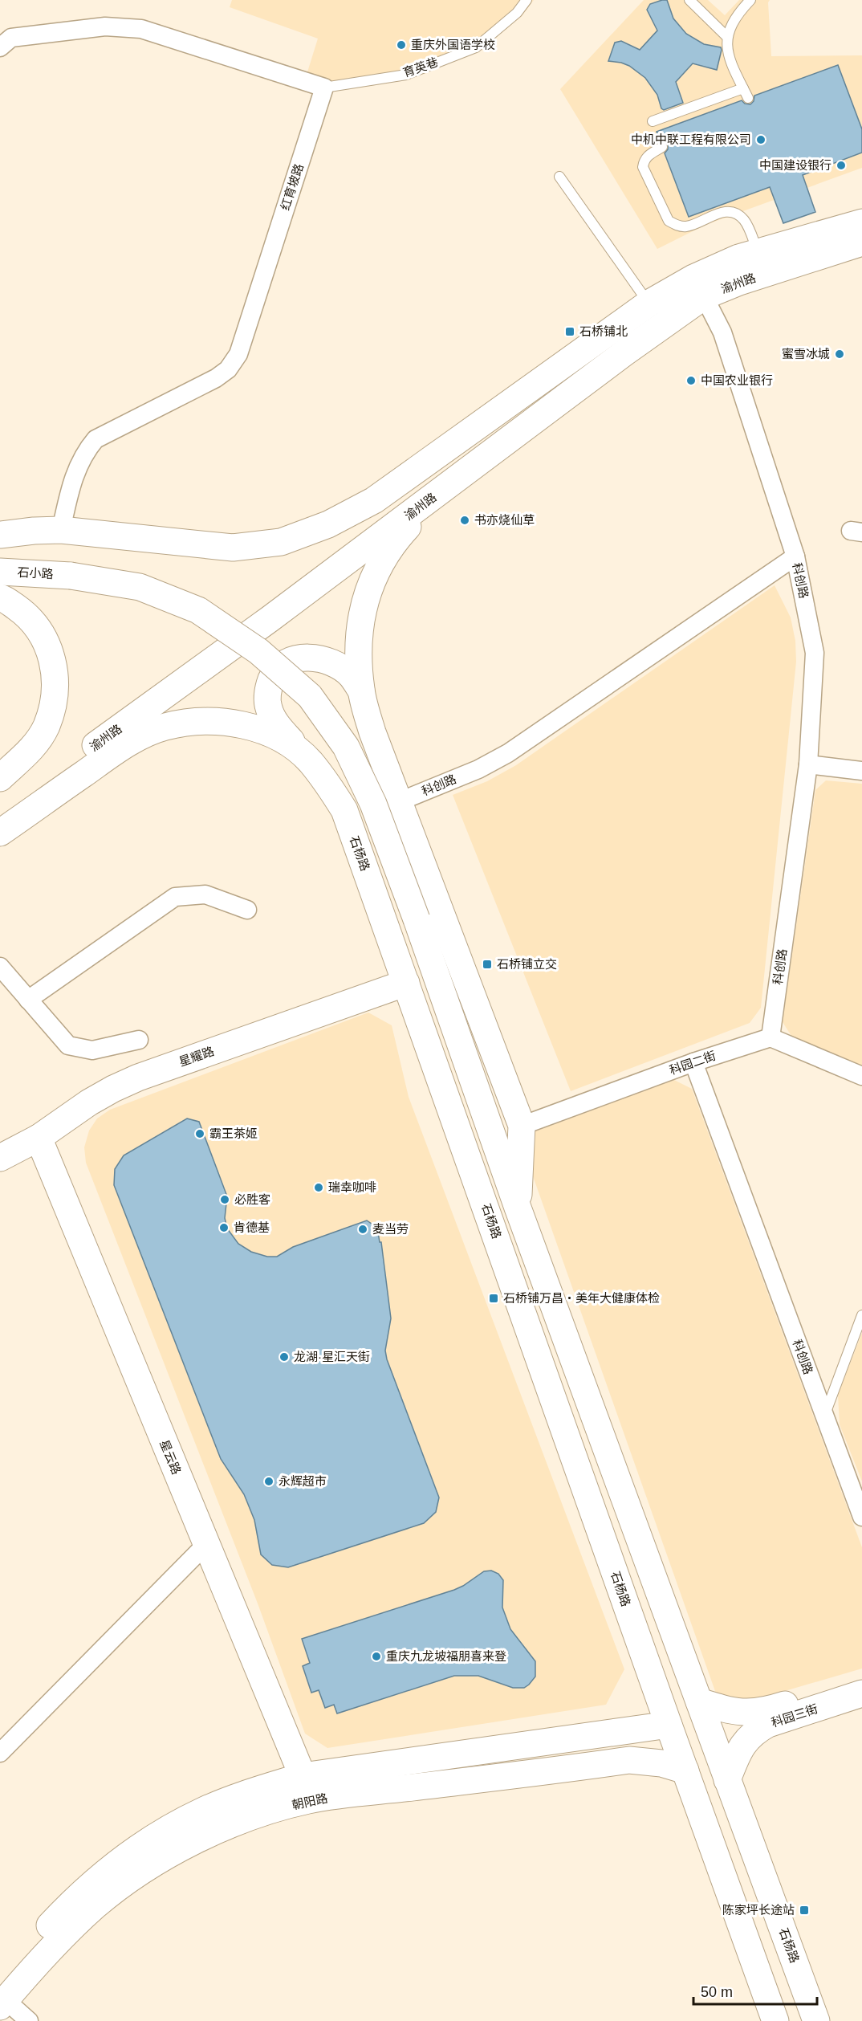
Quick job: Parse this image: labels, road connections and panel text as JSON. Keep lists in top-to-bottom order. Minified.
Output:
{"streets":{"main road":["渝州路","石小路","石杨路","星耀路","星云路","科园三街","朝阳路"],"street":["红育坡路","科创路","科园二街"],"lane":["育英巷"]},"crossings":[["育英巷","红育坡路"],["红育坡路","渝州路"],["石小路","石杨路"],["科创路","科园二街"],["石杨路","星耀路"],["石杨路","科园三街"],["石杨路","朝阳路"],["星耀路","星云路"],["星云路","朝阳路"]],"places":{"other":["重庆外国语学校","中机中联工程有限公司","中国建设银行","蜜雪冰城","中国农业银行","书亦烧仙草","霸王茶姬","瑞幸咖啡","必胜客","肯德基","麦当劳","龙湖·星汇天街","永辉超市","重庆九龙坡福朋喜来登"],"transit":["石桥铺北","石桥铺立交","石桥铺万昌‧美年大健康体检","陈家坪长途站"]},"scale_bar":"50 m"}
